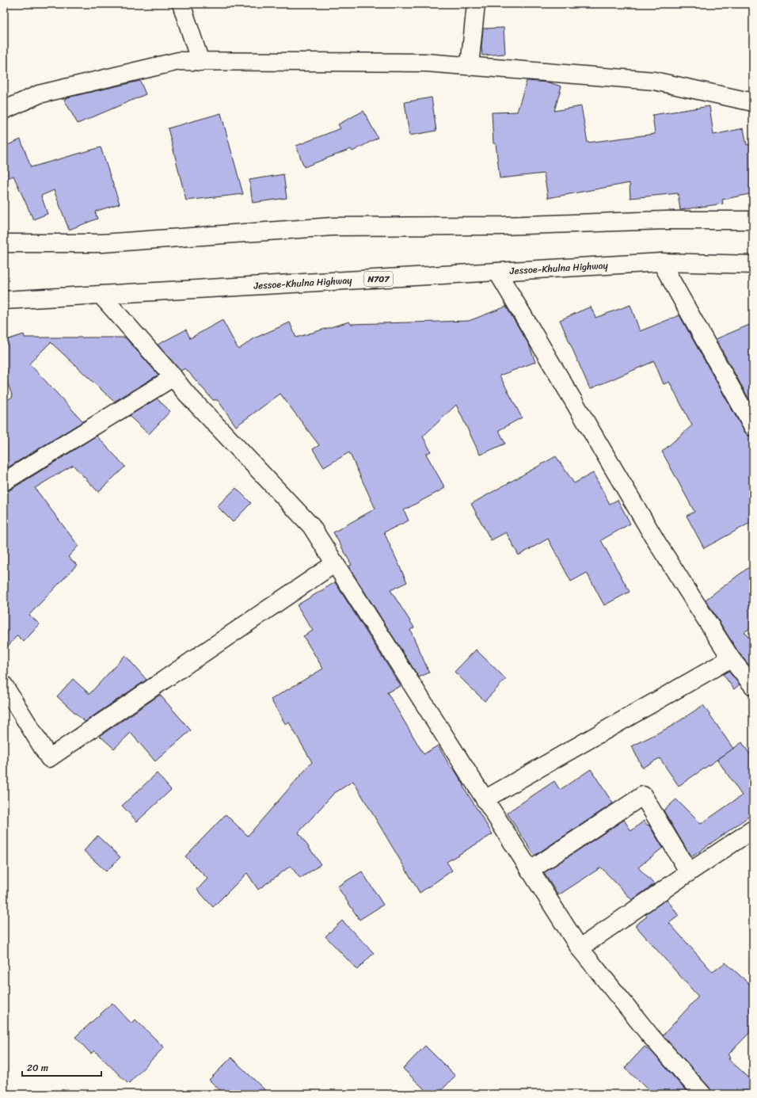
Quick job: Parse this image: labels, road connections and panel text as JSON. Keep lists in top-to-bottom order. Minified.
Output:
{"streets":{"main road":["Jessoe-Khulna Highway","N707"]},"scale_bar":"20 m"}
